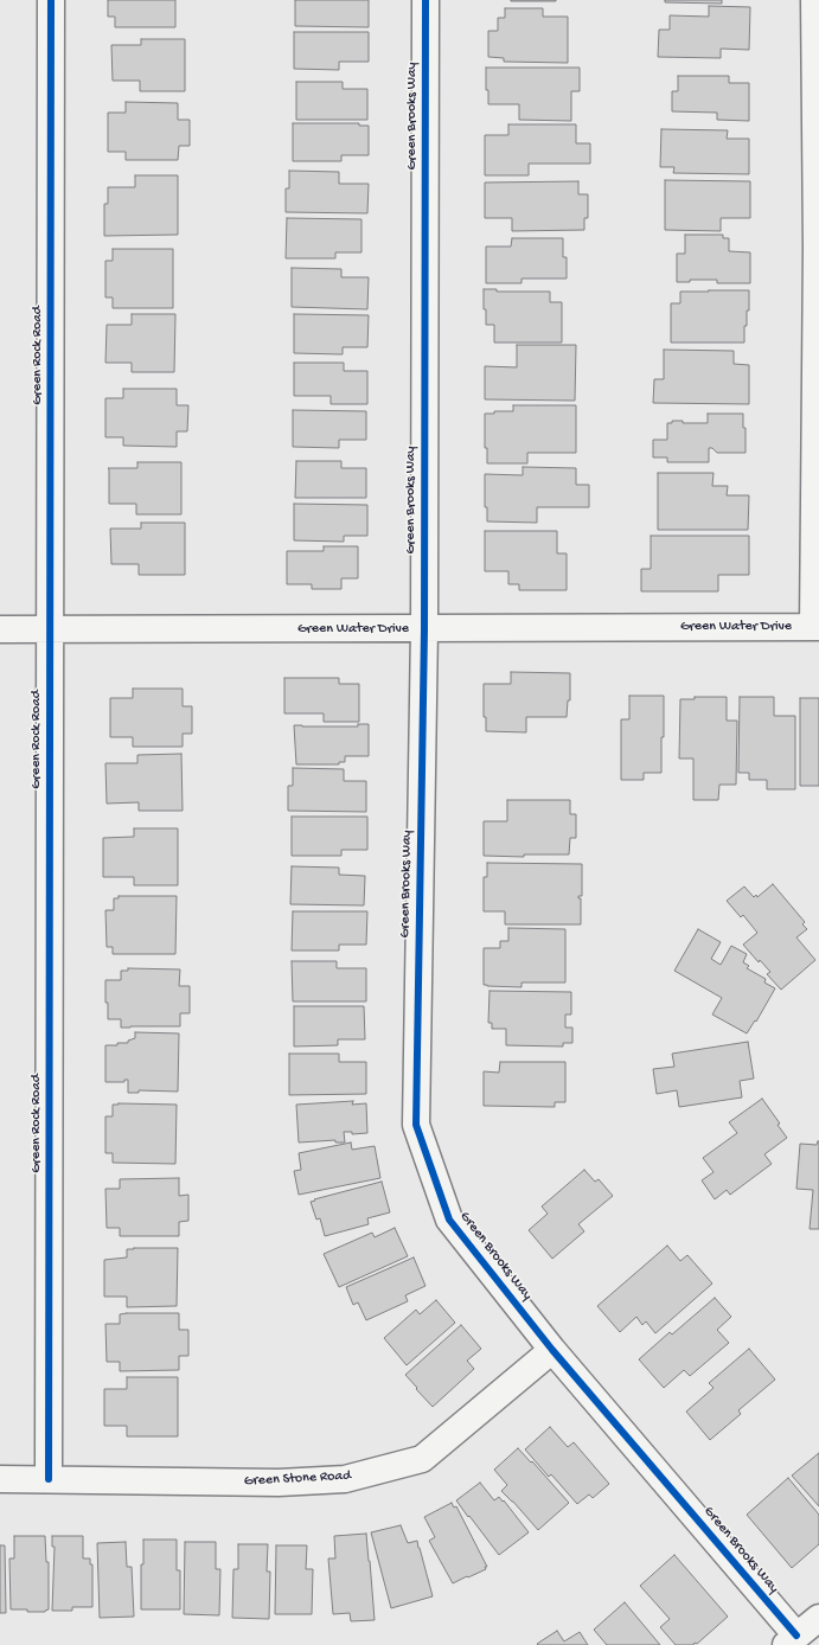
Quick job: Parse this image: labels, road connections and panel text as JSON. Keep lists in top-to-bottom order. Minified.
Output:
{"streets":{"street":["Green Brooks Way","Green Rock Road","Green Water Drive","Green Stone Road"]},"crossings":[["Green Brooks Way","Green Water Drive"],["Green Brooks Way","Green Stone Road"],["Green Rock Road","Green Water Drive"],["Green Rock Road","Green Stone Road"]]}
